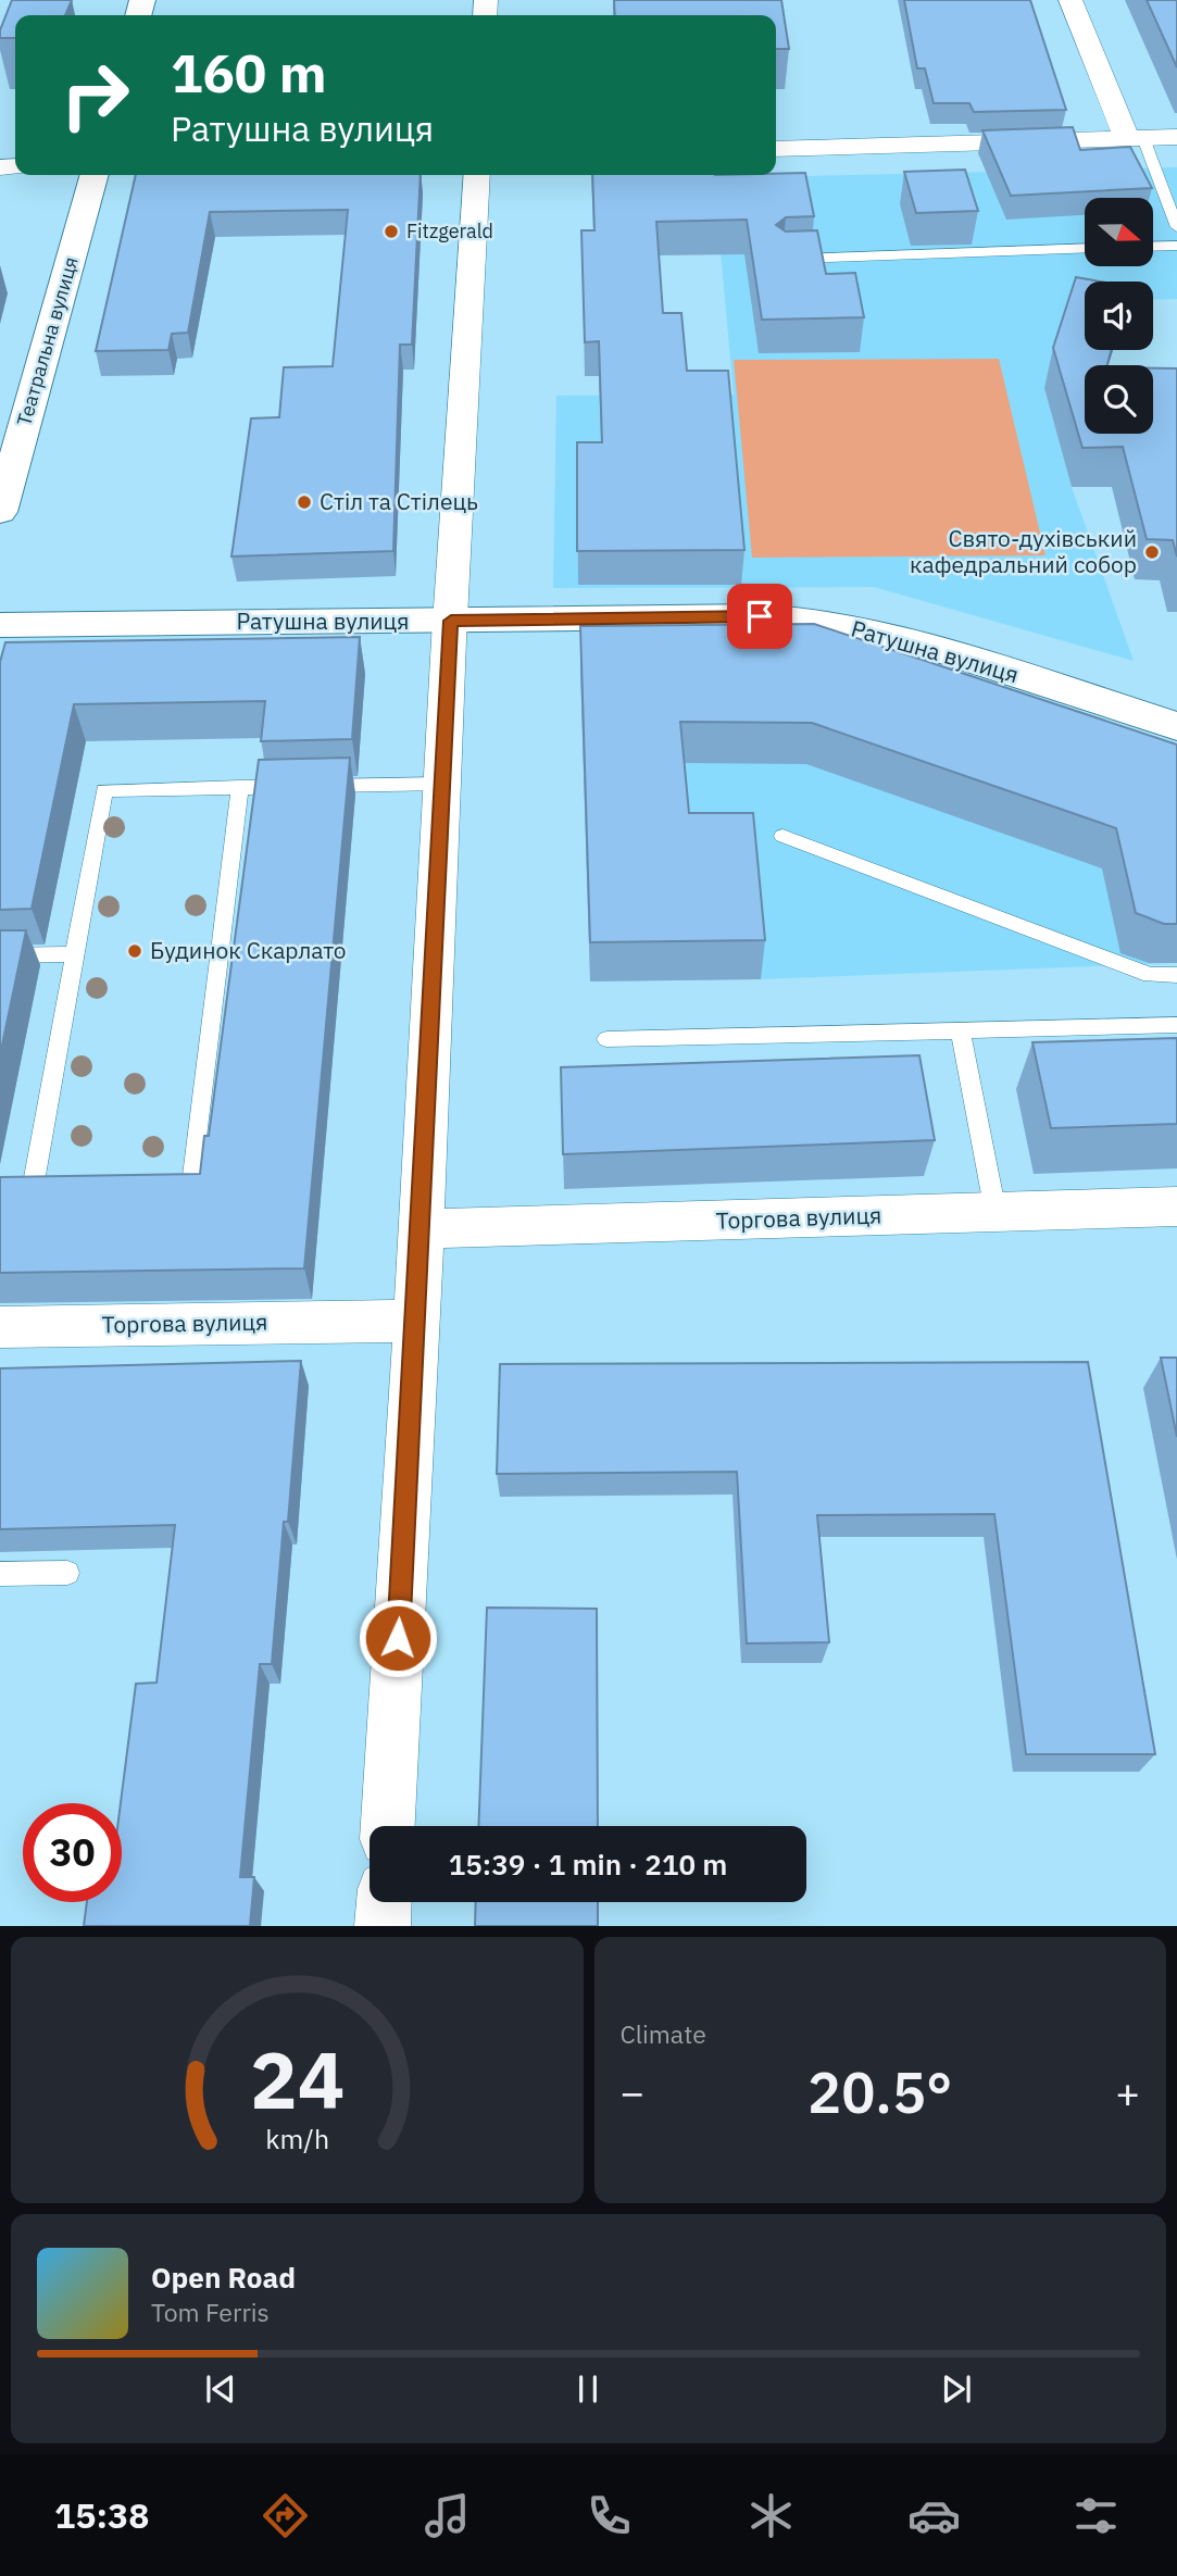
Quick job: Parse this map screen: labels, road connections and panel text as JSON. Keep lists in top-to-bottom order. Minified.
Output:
{"streets":{"street":["Театральна вулиця","Ратушна вулиця","Торгова вулиця"]},"places":["Fitzgerald","Стіл та Стілець","Свято-духівський кафедральний собор","Будинок Скарлато"],"north":"right","page":{"turn":["160 m","Ратушна вулиця"],"limit":"30","trip":"15:39 · 1 min · 210 m","tile":"Climate","heat":["−","20.5°","+"],"song":["Open Road","Tom Ferris"],"tabs":"15:38","gauge":["24","km/h"]}}
